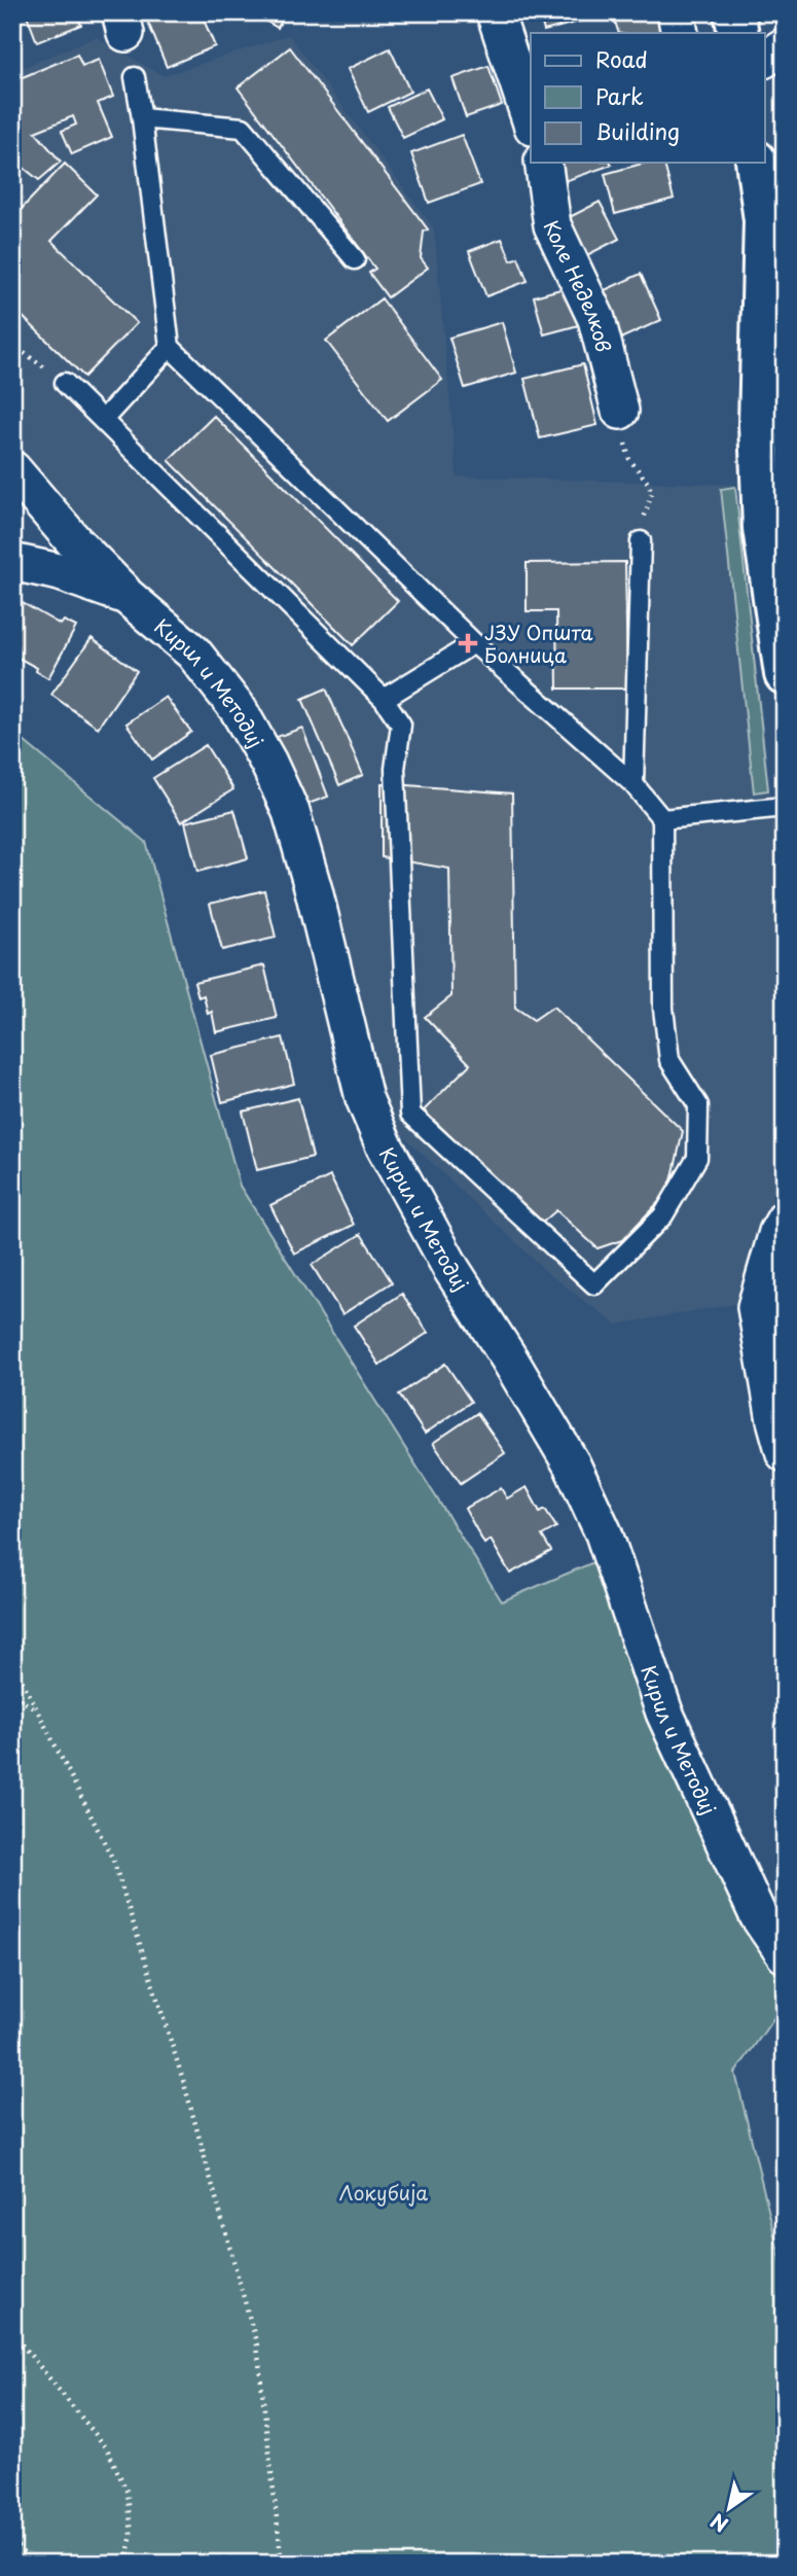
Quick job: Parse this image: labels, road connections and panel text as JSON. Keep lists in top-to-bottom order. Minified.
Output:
{"streets":{"street":["Коле Неделков","Кирил и Методиј"]},"parks":["Локубија"],"places":{"health":["ЈЗУ Општа Болница"]},"legend":["Road","Park","Building"],"north":"bottom left"}
